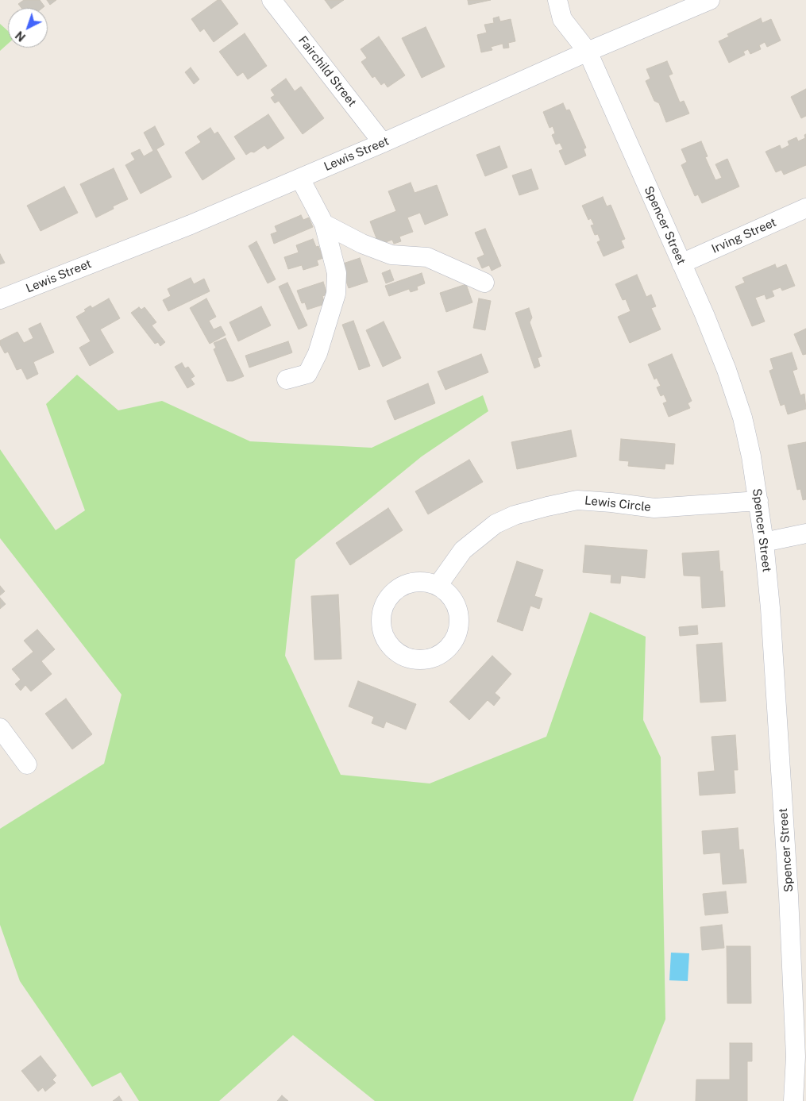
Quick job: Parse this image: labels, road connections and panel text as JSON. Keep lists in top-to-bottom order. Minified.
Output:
{"streets":{"street":["Fairchild Street","Lewis Street","Spencer Street","Irving Street","Lewis Circle"]},"crossings":[["Fairchild Street","Lewis Street"],["Lewis Street","Spencer Street"],["Spencer Street","Irving Street"],["Spencer Street","Lewis Circle"]],"north":"bottom left"}
